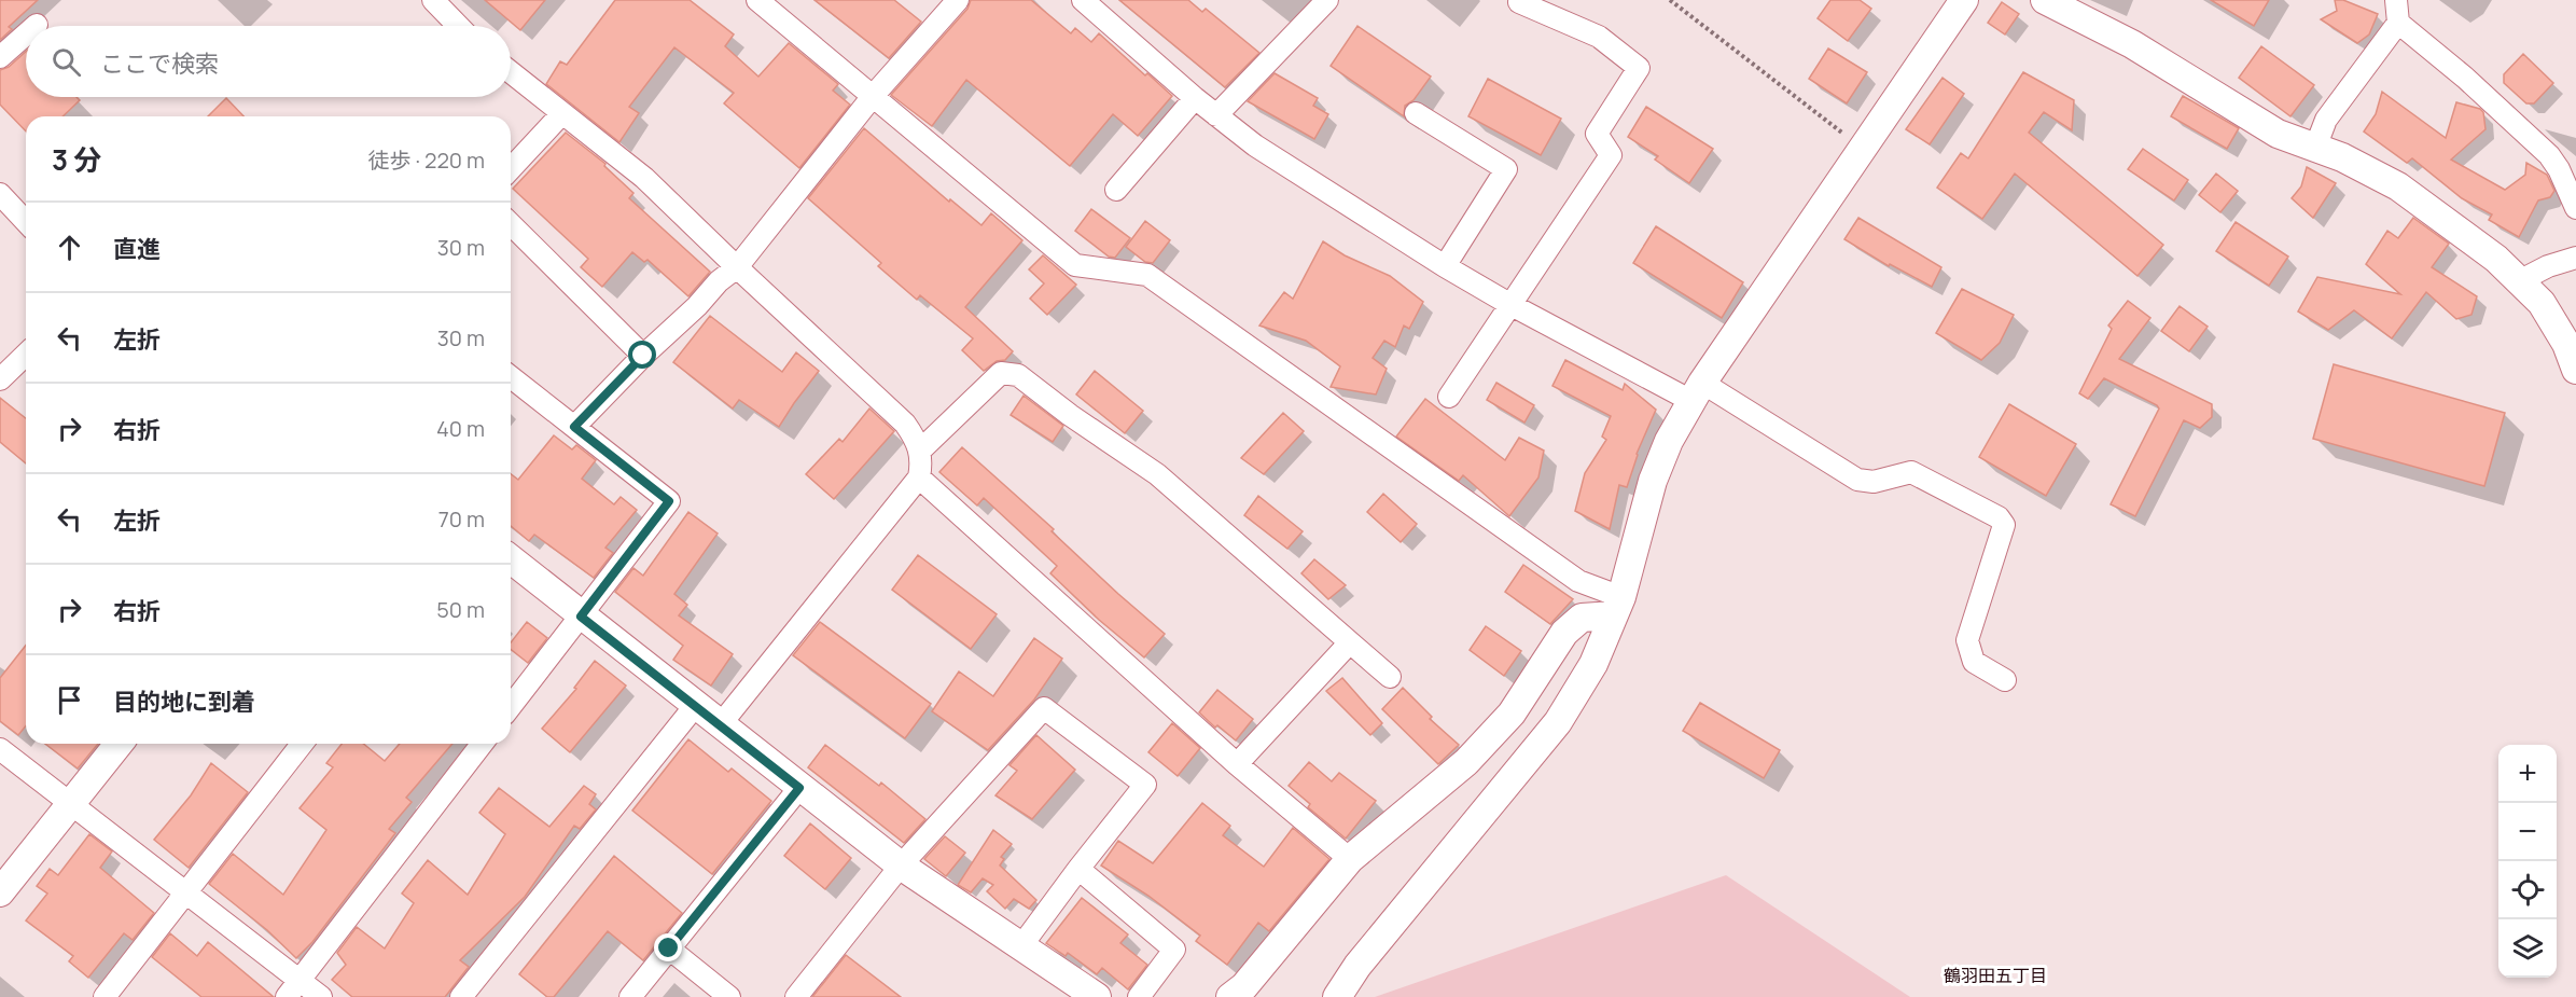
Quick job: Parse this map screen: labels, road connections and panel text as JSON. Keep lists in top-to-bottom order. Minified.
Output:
{"districts":["鶴羽田五丁目"],"page":{"search":"ここで検索","heading":["3 分","徒歩 · 220 m"],"list":[["直進","30 m"],["左折","30 m"],["右折","40 m"],["左折","70 m"],["右折","50 m"],"目的地に到着"],"map_buttons":["+","−"]}}
